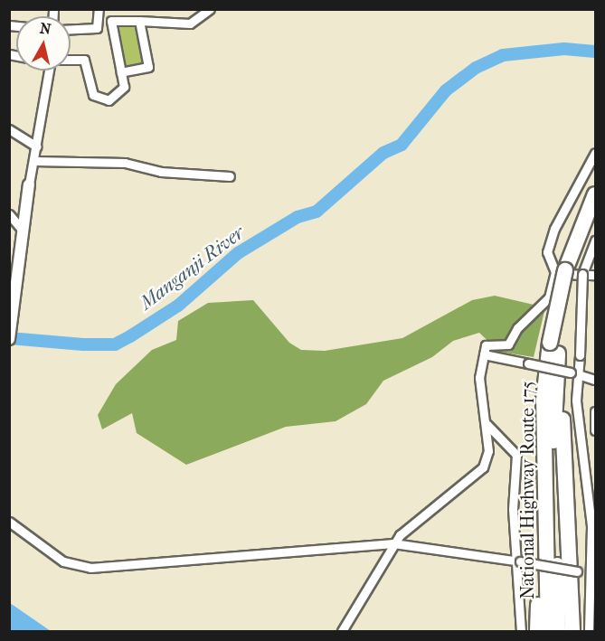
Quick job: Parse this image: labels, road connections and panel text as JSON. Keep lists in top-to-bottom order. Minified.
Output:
{"streets":{"highway":["National Highway Route 175"]},"water":["Manganji River"],"north":"top"}
